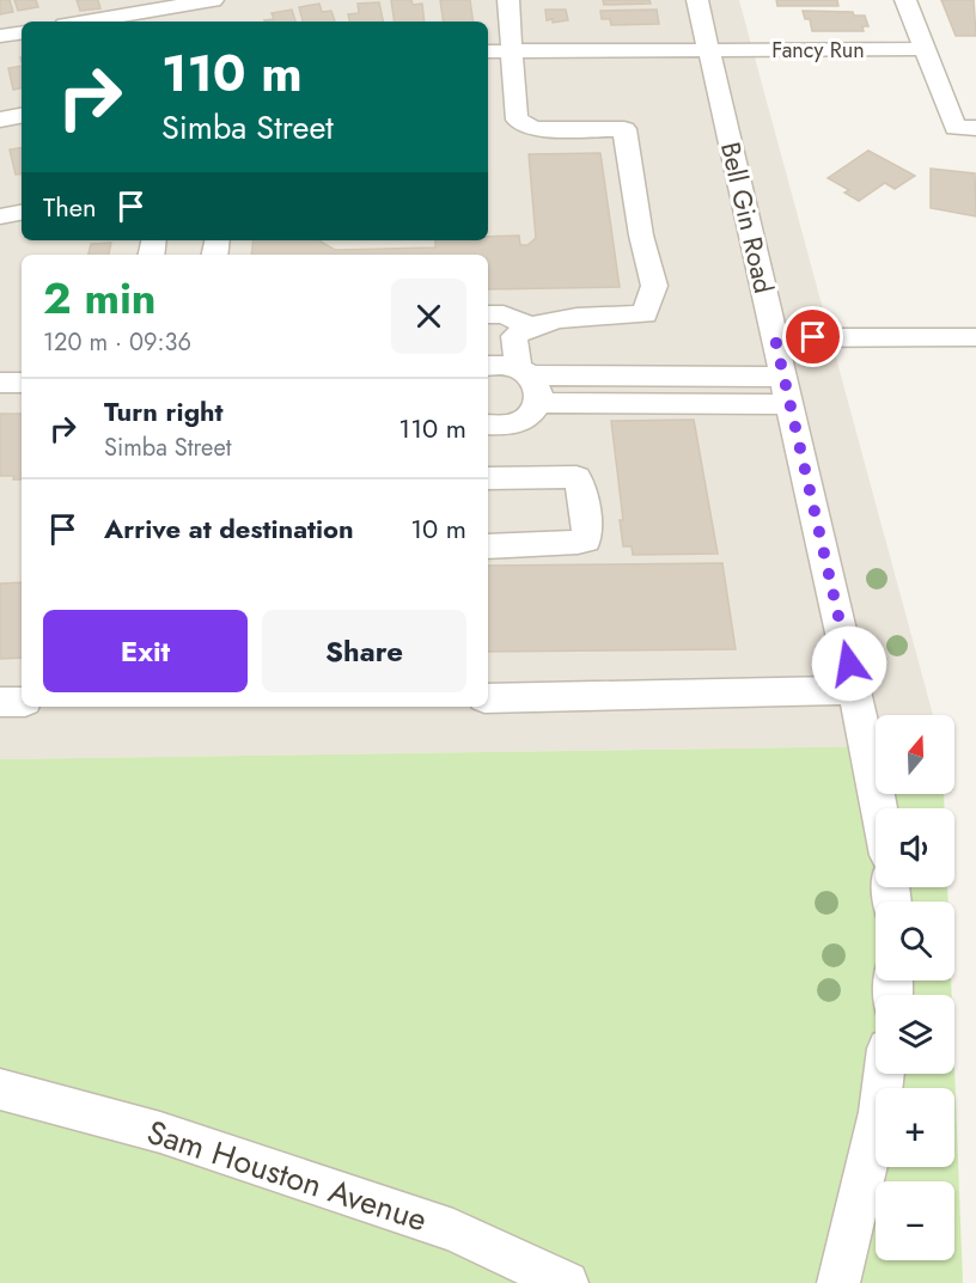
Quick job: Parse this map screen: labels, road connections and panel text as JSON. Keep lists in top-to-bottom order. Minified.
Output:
{"streets":{"street":["Fancy Run","Bell Gin Road","Sam Houston Avenue"]},"crossings":[["Fancy Run","Bell Gin Road"]],"north":"top","page":{"turn":["110 m","Simba Street"],"then":"Then","heading":["2 min","120 m · 09:36"],"list":[{"name":"Turn right","note":"Simba Street","value":"110 m"},{"name":"Arrive at destination","value":"10 m"}],"buttons":["Exit","Share"],"map_buttons":["+","−"]}}
